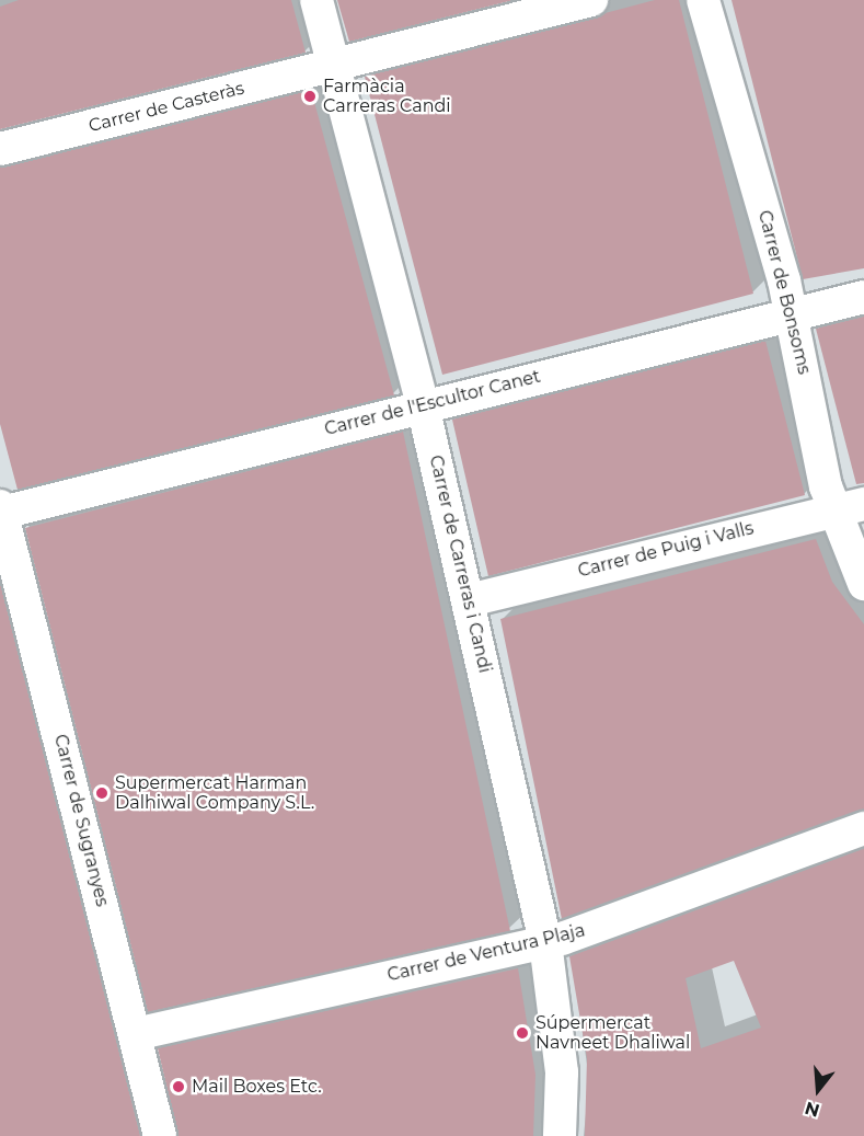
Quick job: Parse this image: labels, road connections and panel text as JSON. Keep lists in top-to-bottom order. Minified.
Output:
{"streets":{"street":["Carrer de Casteràs","Carrer de Bonsoms","Carrer de l'Escultor Canet","Carrer de Puig i Valls","Carrer de Carreras i Candi","Carrer de Sugranyes","Carrer de Ventura Plaja"]},"crossings":[["Carrer de Casteràs","Carrer de Carreras i Candi"],["Carrer de Bonsoms","Carrer de l'Escultor Canet"],["Carrer de Bonsoms","Carrer de Puig i Valls"],["Carrer de l'Escultor Canet","Carrer de Carreras i Candi"],["Carrer de l'Escultor Canet","Carrer de Sugranyes"],["Carrer de Puig i Valls","Carrer de Carreras i Candi"],["Carrer de Carreras i Candi","Carrer de Ventura Plaja"],["Carrer de Sugranyes","Carrer de Ventura Plaja"]],"places":["Farmàcia Carreras Candi","Supermercat Harman Dalhiwal Company S.L.","Súpermercat Navneet Dhaliwal","Mail Boxes Etc."],"north":"bottom"}
